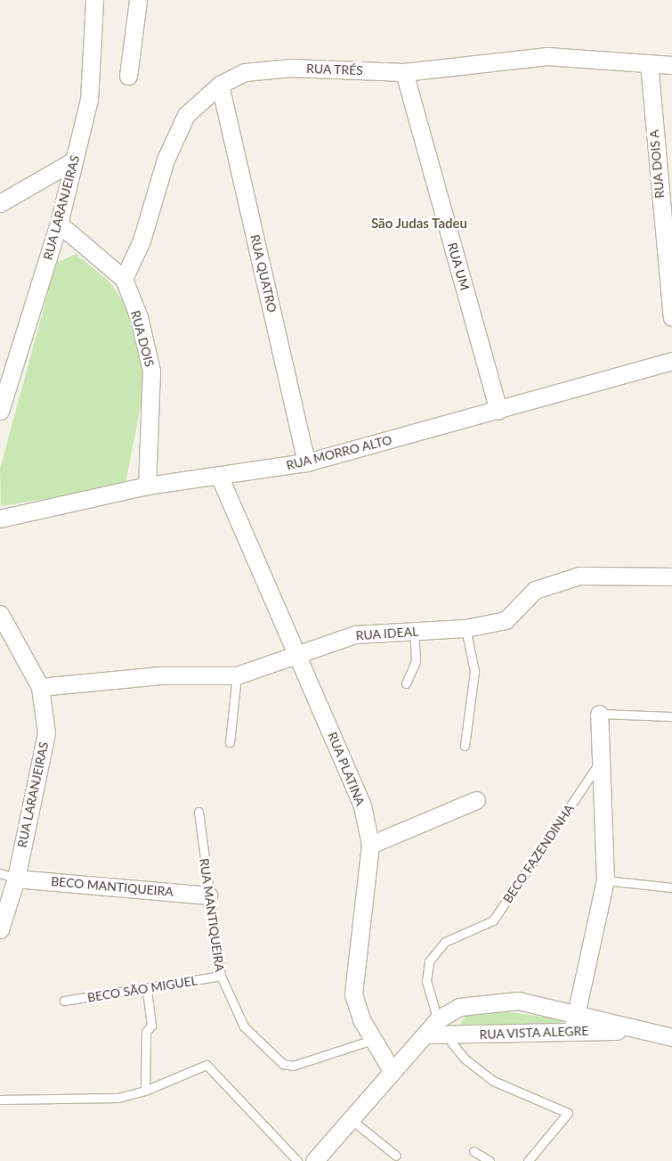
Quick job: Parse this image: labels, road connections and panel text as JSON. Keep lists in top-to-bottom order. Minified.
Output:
{"streets":{"street":["RUA TRÉS","RUA DOIS A","RUA LARANJEIRAS","RUA UM","RUA QUATRO","RUA DOIS","RUA MORRO ALTO","RUA IDEAL","RUA PLATINA","BECO MANTIQUEIRA","RUA VISTA ALEGRE"],"lane":["BECO FAZENDINHA","RUA MANTIQUEIRA","BECO SÃO MIGUEL"]},"crossings":[["RUA TRÉS","RUA DOIS A"],["RUA TRÉS","RUA UM"],["RUA TRÉS","RUA QUATRO"],["RUA TRÉS","RUA DOIS"],["RUA LARANJEIRAS","RUA DOIS"],["RUA LARANJEIRAS","RUA IDEAL"],["RUA LARANJEIRAS","BECO MANTIQUEIRA"],["RUA UM","RUA MORRO ALTO"],["RUA QUATRO","RUA MORRO ALTO"],["RUA DOIS","RUA MORRO ALTO"],["RUA MORRO ALTO","RUA PLATINA"],["RUA IDEAL","RUA PLATINA"],["RUA PLATINA","RUA MANTIQUEIRA"],["RUA PLATINA","RUA VISTA ALEGRE"],["BECO FAZENDINHA","RUA VISTA ALEGRE"],["BECO MANTIQUEIRA","RUA MANTIQUEIRA"],["RUA MANTIQUEIRA","BECO SÃO MIGUEL"]],"districts":["São Judas Tadeu"]}
